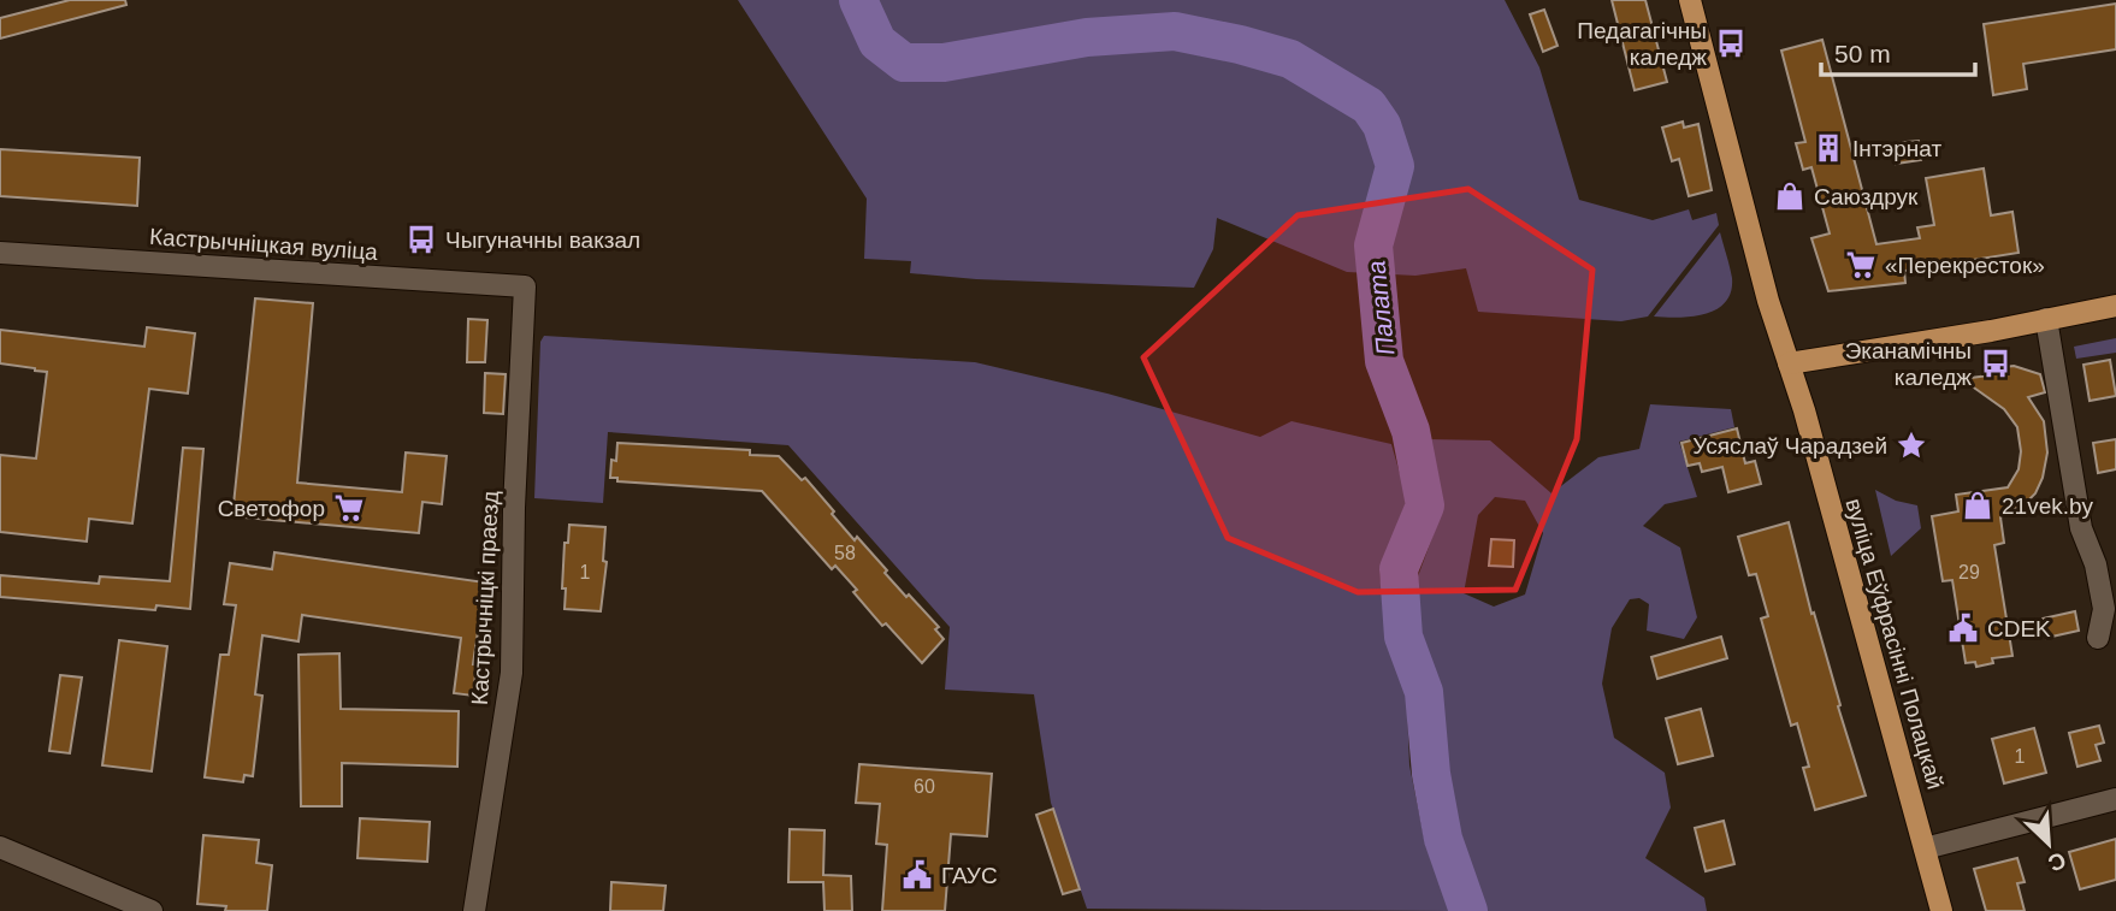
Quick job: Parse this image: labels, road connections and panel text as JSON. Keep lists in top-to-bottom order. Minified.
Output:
{"streets":{"main road":["вуліца Еўфрасінні Полацкай"],"street":["Кастрычніцкая вуліца","Кастрычніцкі праезд"]},"crossings":[["Кастрычніцкая вуліца","Кастрычніцкі праезд"]],"water":["Палата"],"places":{"bus stop":["Педагагічны каледж","Чыгуначны вакзал","Эканамічны каледж"],"building":["Інтэрнат"],"shop":["Саюздрук","21vek.by"],"supermarket":["«Перекресток»","Светофор"],"place":["Усяслаў Чарадзей"],"public building":["CDEK","ГАУС"]},"house_numbers":["58","1","29","1","60"],"scale_bar":"50 m","north":"bottom right"}
